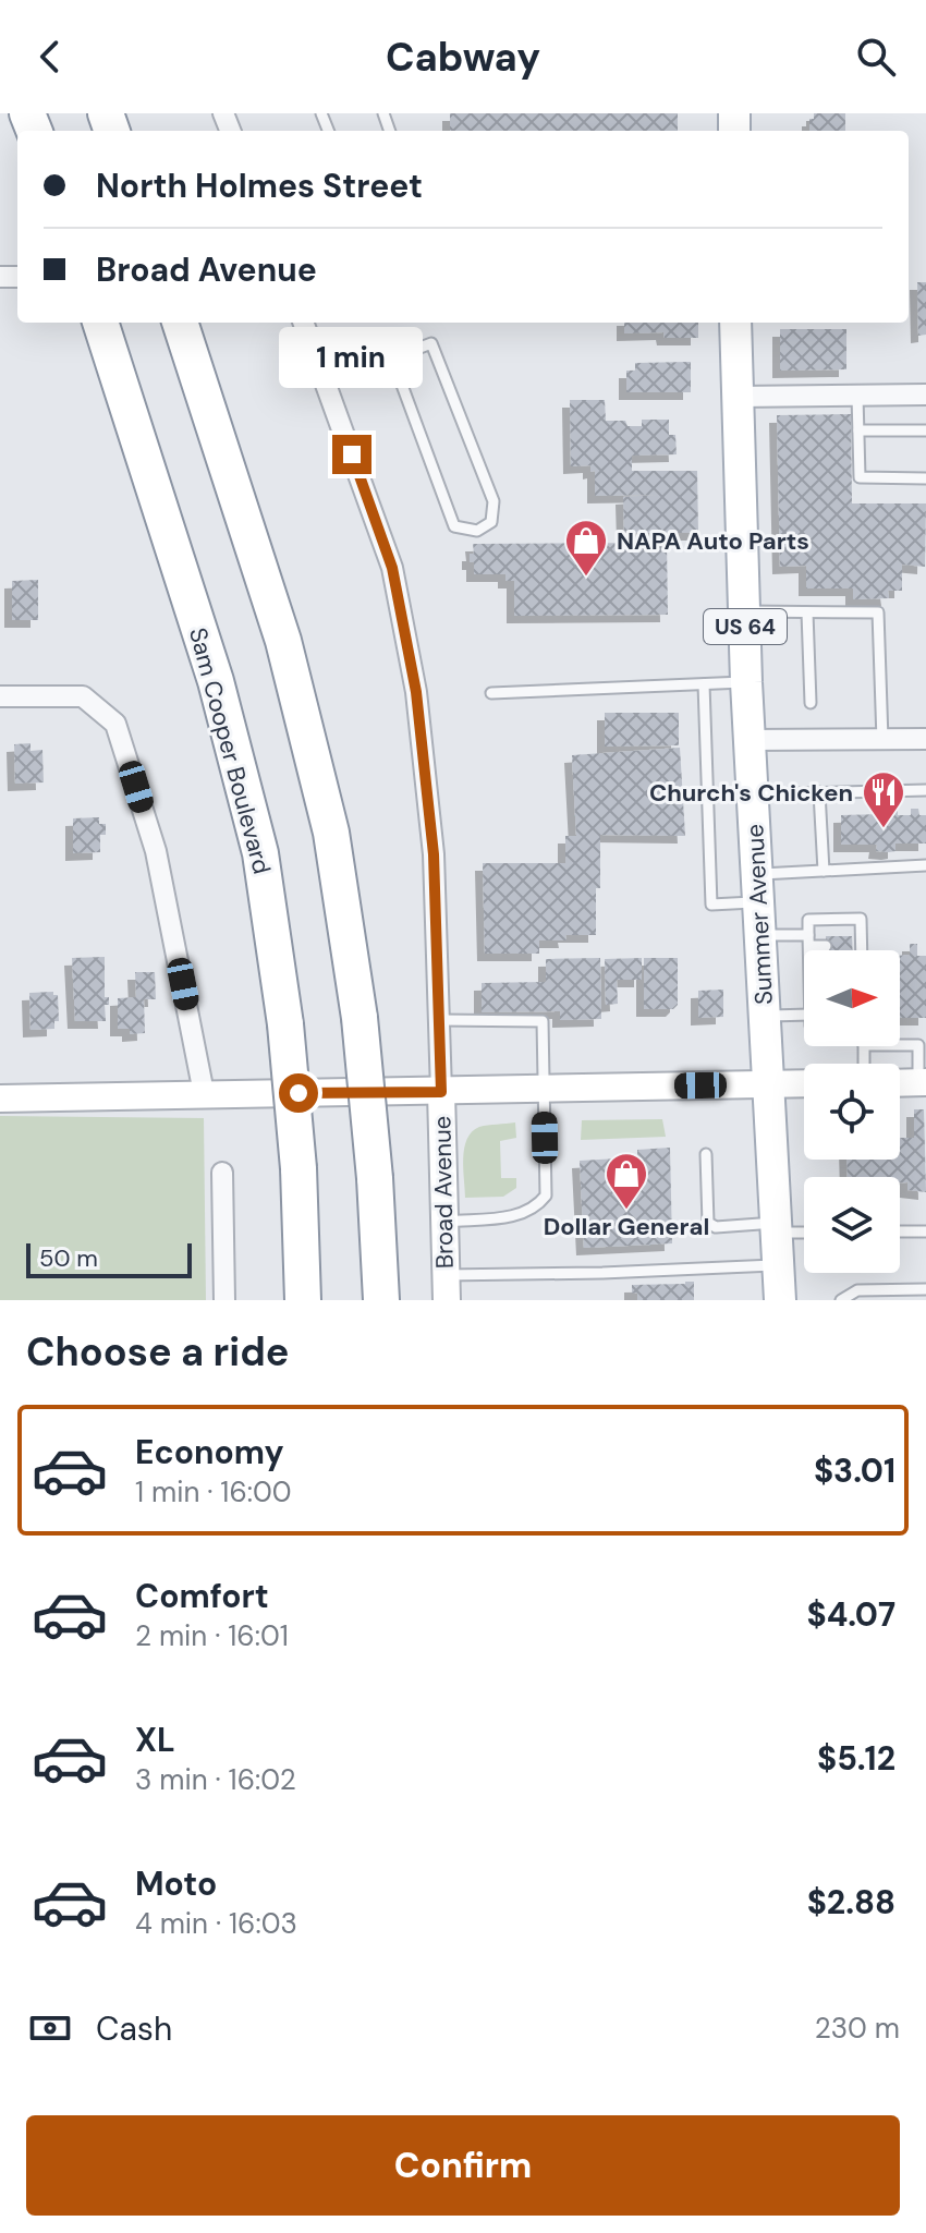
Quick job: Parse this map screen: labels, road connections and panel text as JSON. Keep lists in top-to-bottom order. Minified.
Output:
{"streets":{"highway":["Sam Cooper Boulevard"],"main road":["US 64","Summer Avenue","Broad Avenue"]},"places":{"shop":["NAPA Auto Parts","Dollar General"],"restaurant":["Church's Chicken"]},"scale_bar":"50 m","north":"right","page":{"header":"Cabway","banner":["North Holmes Street","Broad Avenue"],"bubble":"1 min","scale":"50 m","heading":"Choose a ride","list":[{"name":"Economy","note":"1 min · 16:00","value":"$3.01"},{"name":"Comfort","note":"2 min · 16:01","value":"$4.07"},{"name":"XL","note":"3 min · 16:02","value":"$5.12"},{"name":"Moto","note":"4 min · 16:03","value":"$2.88"}],"pay":["Cash","230 m"],"buttons":"Confirm"}}
